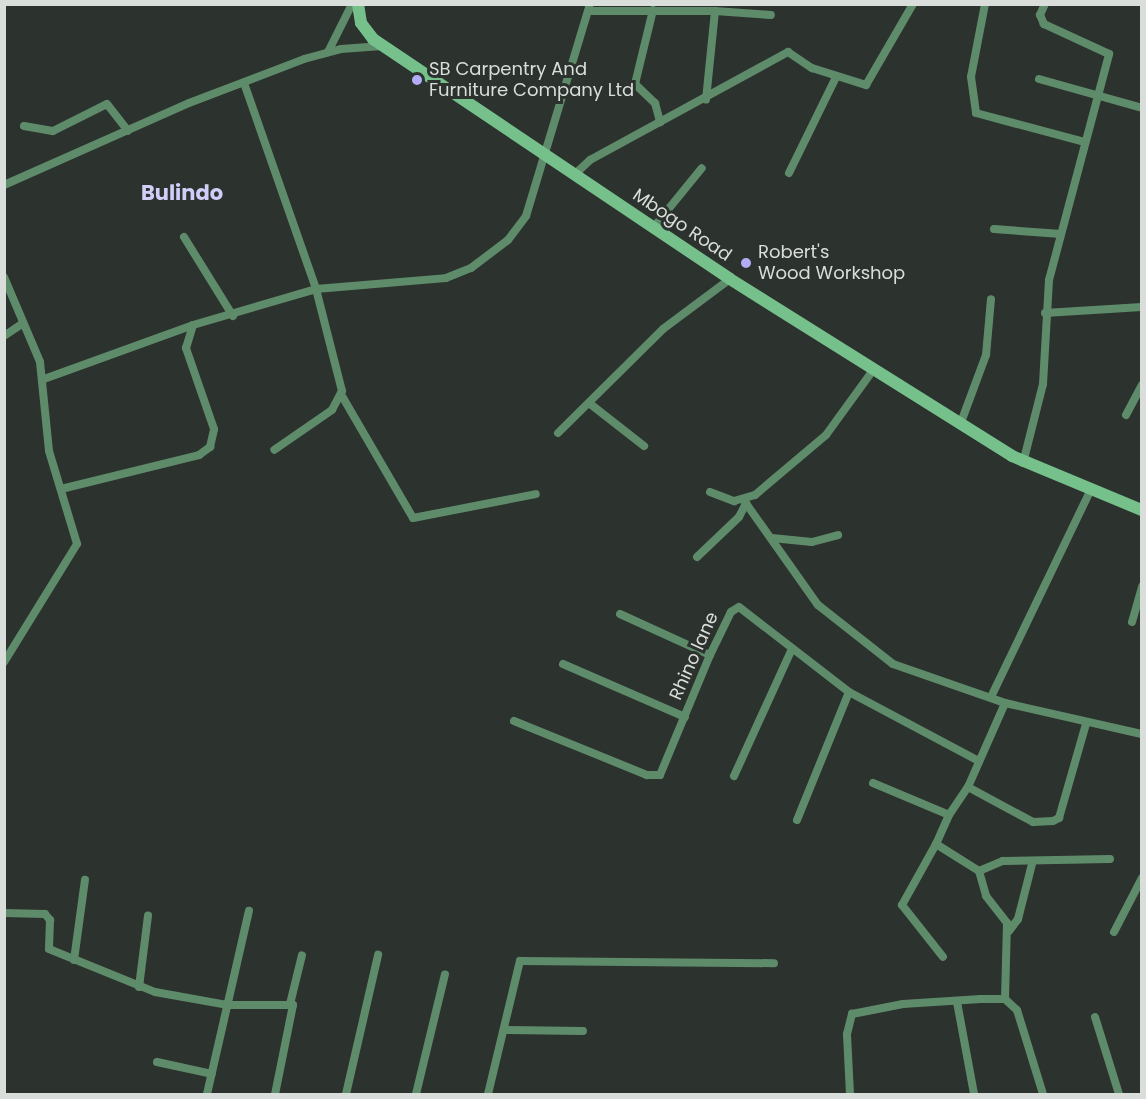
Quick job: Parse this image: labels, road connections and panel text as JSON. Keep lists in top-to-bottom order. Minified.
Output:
{"streets":{"main road":["Mbogo Road"],"street":["Rhino lane"]},"districts":["Bulindo"],"places":["SB Carpentry And Furniture Company Ltd","Robert's Wood Workshop"]}
